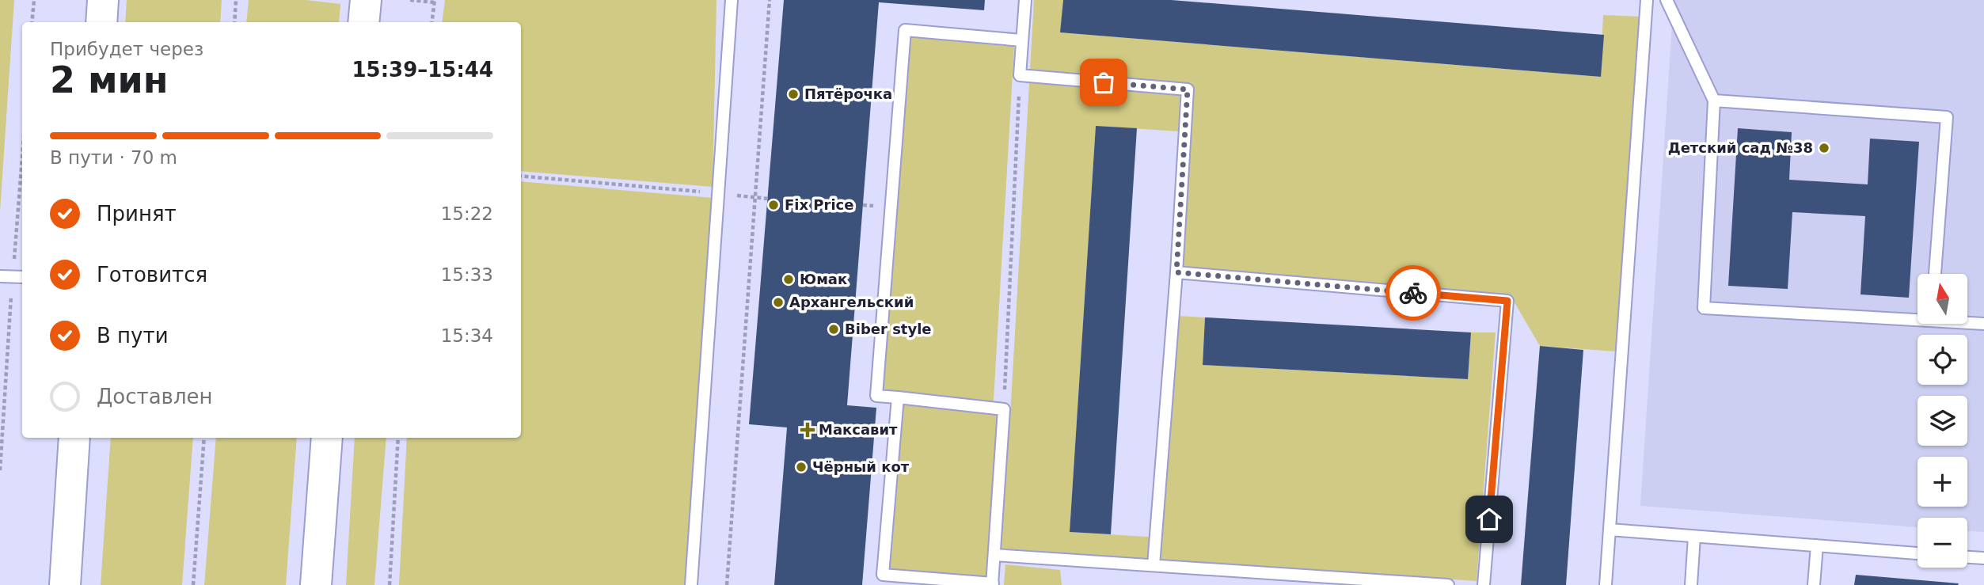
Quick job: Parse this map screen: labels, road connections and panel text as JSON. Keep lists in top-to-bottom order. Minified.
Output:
{"places":{"other":["Пятёрочка","Детский сад №38","Fix Price","Юмак","Архангельский","Biber style","Чёрный кот"],"health":["Максавит"]},"north":"top","page":{"heading":["2 мин","Прибудет через","15:39–15:44"],"bar":"В пути · 70 m","list":[["Принят","15:22"],["Готовится","15:33"],["В пути","15:34"],"Доставлен"],"map_buttons":["+","−"]}}
